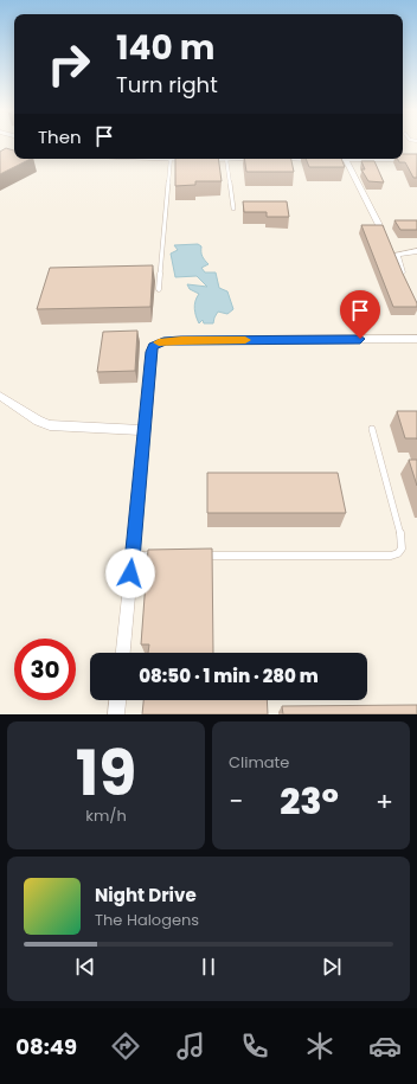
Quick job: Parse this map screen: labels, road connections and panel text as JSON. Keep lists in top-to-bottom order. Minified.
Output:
{"page":{"turn":["140 m","Turn right"],"then":"Then","limit":"30","trip":"08:50 · 1 min · 280 m","tile":[["19","km/h"],"Climate"],"heat":["−","23°","+"],"song":["Night Drive","The Halogens"],"tabs":"08:49"}}
